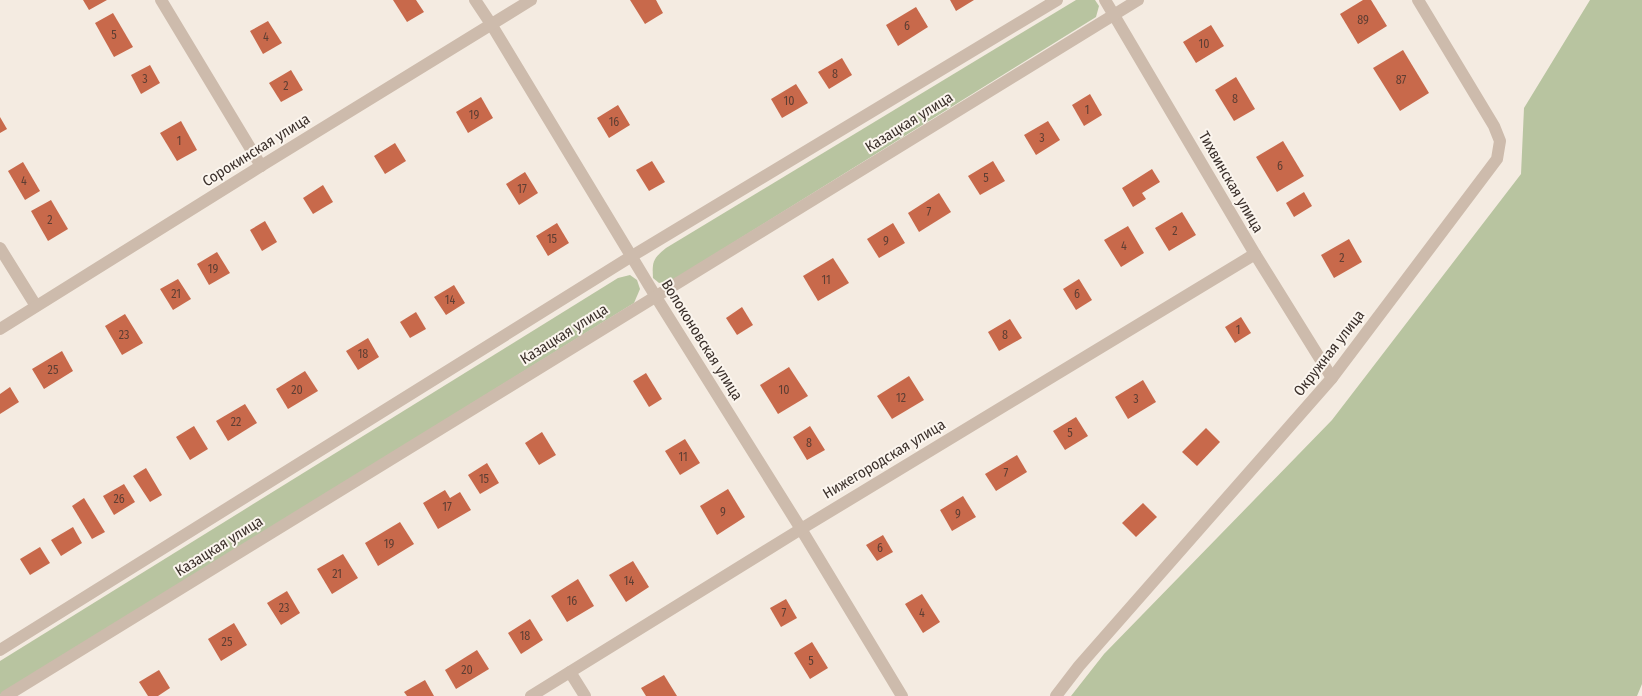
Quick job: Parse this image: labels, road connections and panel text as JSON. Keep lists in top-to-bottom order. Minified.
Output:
{"streets":{"street":["Казацкая улица","Сорокинская улица","Тихвинская улица","Волоконовская улица","Окружная улица","Нижегородская улица"]},"crossings":[["Казацкая улица","Тихвинская улица"],["Казацкая улица","Волоконовская улица"],["Сорокинская улица","Волоконовская улица"],["Тихвинская улица","Окружная улица"],["Тихвинская улица","Нижегородская улица"],["Волоконовская улица","Нижегородская улица"]],"house_numbers":["89","6","5","4","10","8","3","87","2","8","10","1","19","16","3","1","6","5","4","17","7","2","2","15","9","4","2","19","11","21","6","14","1","23","8","18","25","20","10","12","3","22","5","8","11","7","15","26","17","9","9","19","6","21","14","16","23","7","4","18","25","5","20"]}
